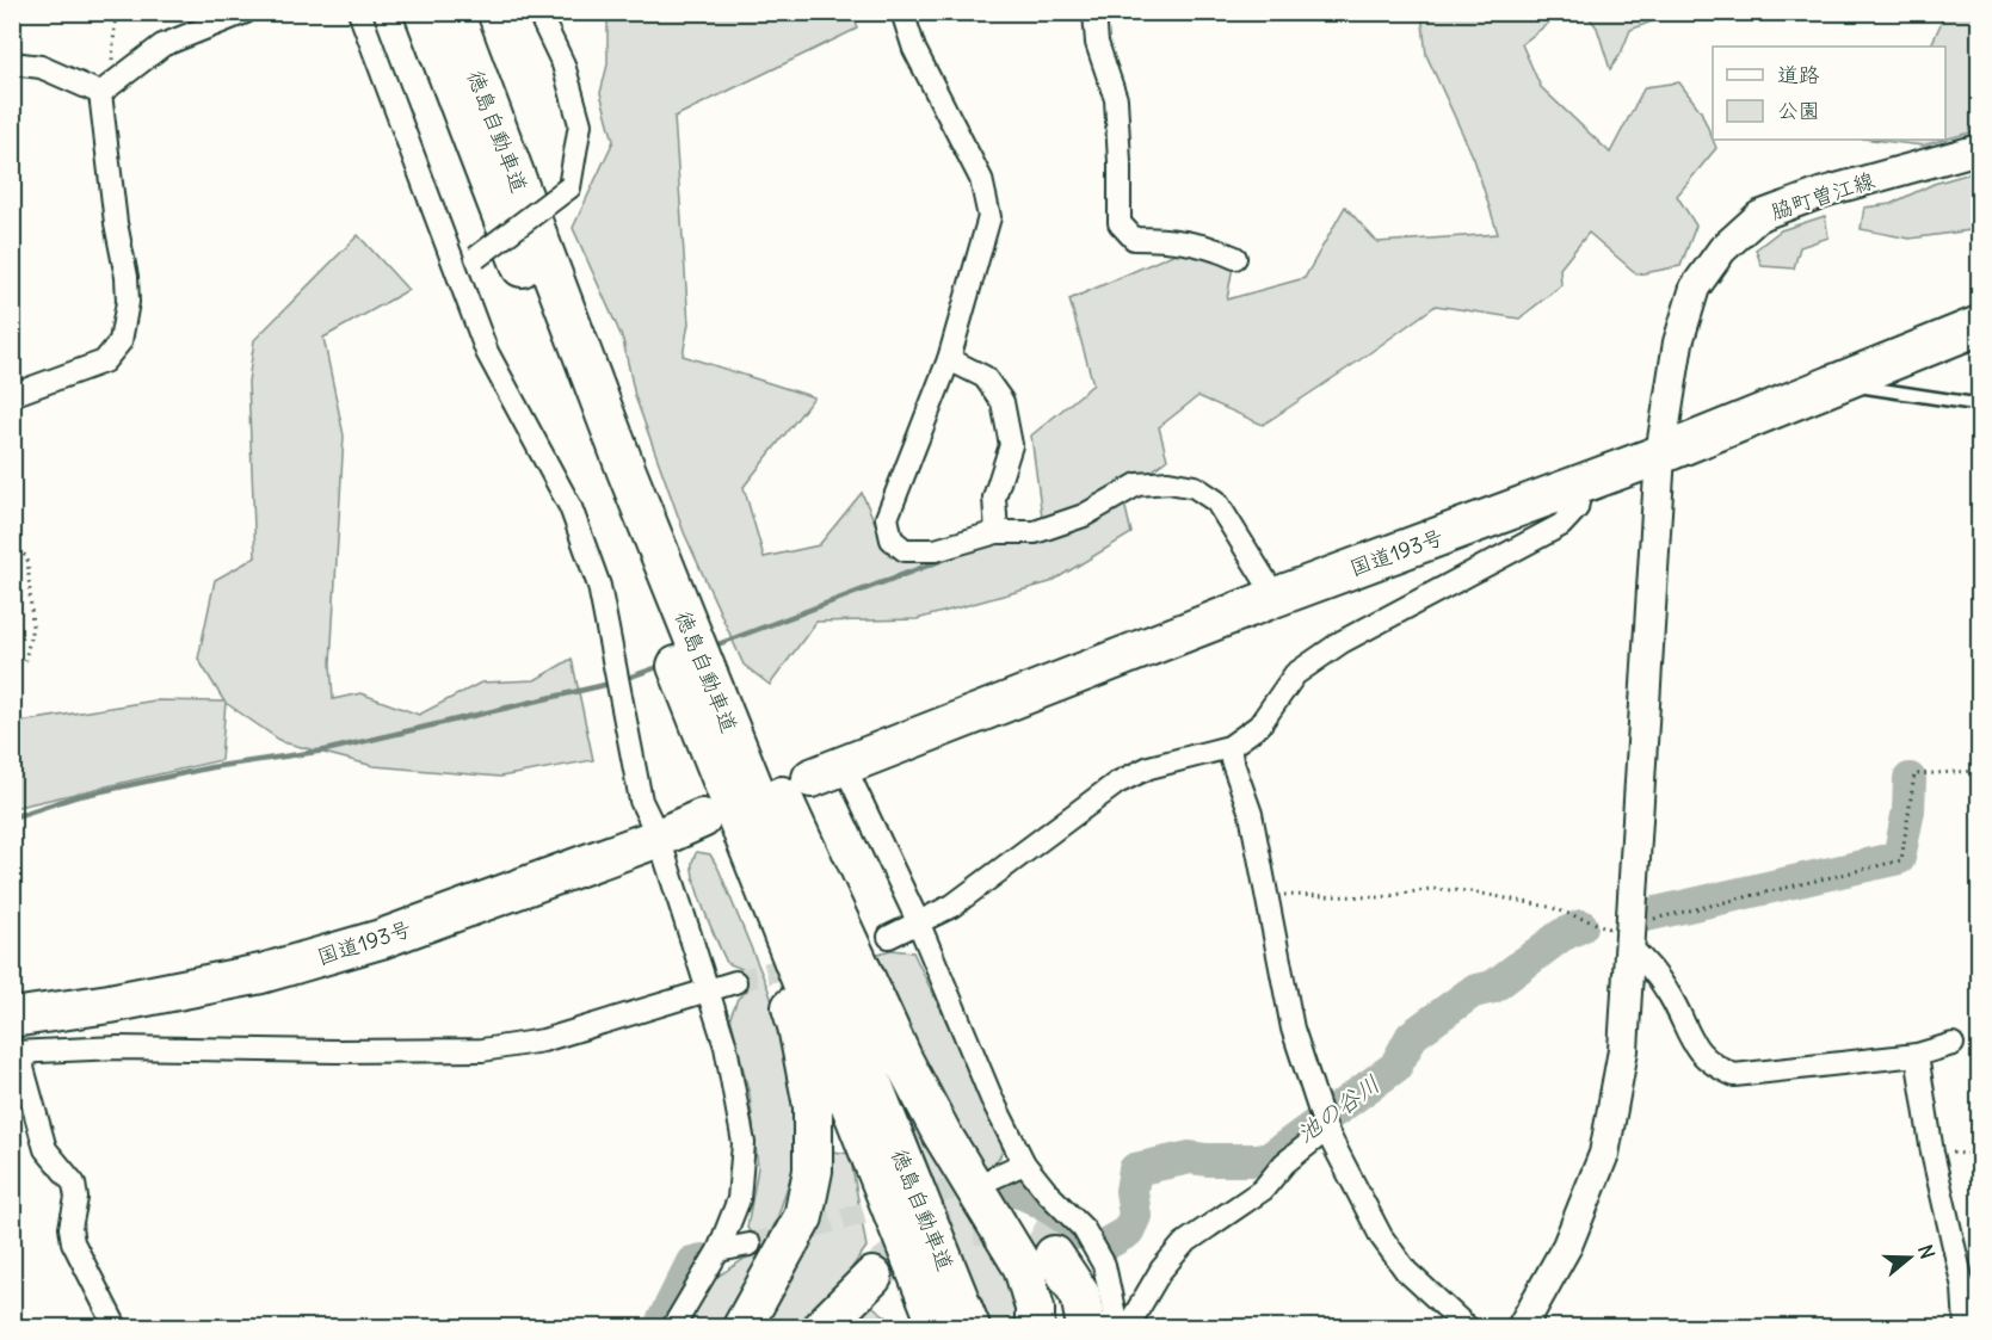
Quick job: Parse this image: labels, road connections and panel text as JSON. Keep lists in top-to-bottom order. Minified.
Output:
{"streets":{"highway":["徳島自動車道","国道193号"],"street":["脇町曽江線"]},"crossings":[["脇町曽江線","国道193号"]],"water":["池の谷川"],"legend":["道路","公園"],"north":"right"}
